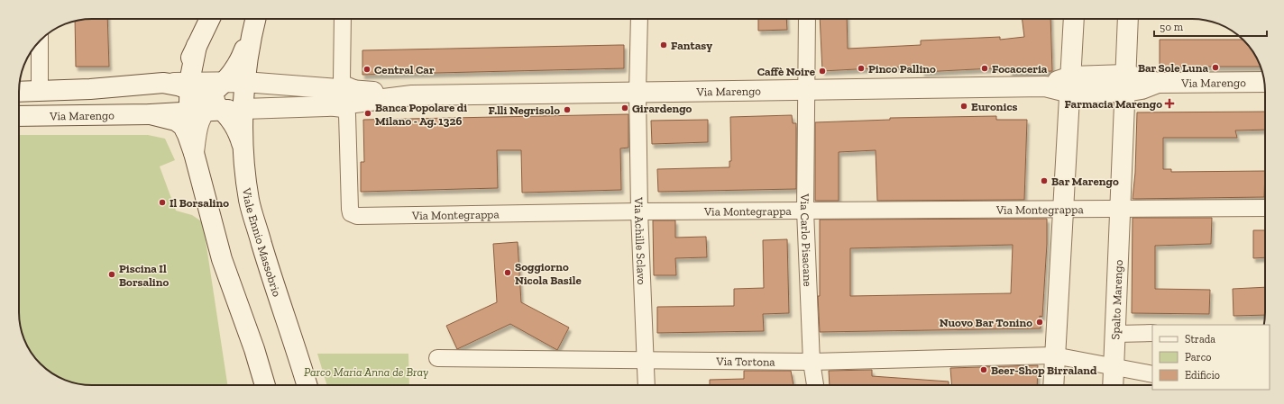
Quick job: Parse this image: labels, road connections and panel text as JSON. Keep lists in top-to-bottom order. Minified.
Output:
{"streets":{"street":["Via Marengo","Via Montegrappa","Via Carlo Pisacane","Viale Ennio Massobrio","Via Achille Sclavo","Spalto Marengo","Via Tortona"]},"crossings":[["Via Marengo","Via Montegrappa"],["Via Marengo","Via Carlo Pisacane"],["Via Marengo","Viale Ennio Massobrio"],["Via Marengo","Via Achille Sclavo"],["Via Marengo","Spalto Marengo"],["Via Montegrappa","Via Carlo Pisacane"],["Via Montegrappa","Via Achille Sclavo"],["Via Montegrappa","Spalto Marengo"],["Via Carlo Pisacane","Via Tortona"],["Via Achille Sclavo","Via Tortona"],["Spalto Marengo","Via Tortona"]],"parks":["Parco Maria Anna de Bray"],"places":{"other":["Fantasy","Bar Sole Luna","Pinco Pallino","Focacceria","Central Car","Caffè Noire","Euronics","Girardengo","F.lli Negrisolo","Banca Popolare di Milano - Ag. 1326","Bar Marengo","Il Borsalino","Soggiorno Nicola Basile","Piscina Il Borsalino","Nuovo Bar Tonino","Beer-Shop Birraland"],"health":["Farmacia Marengo"]},"legend":["Strada","Parco","Edificio"],"scale_bar":"50 m"}
